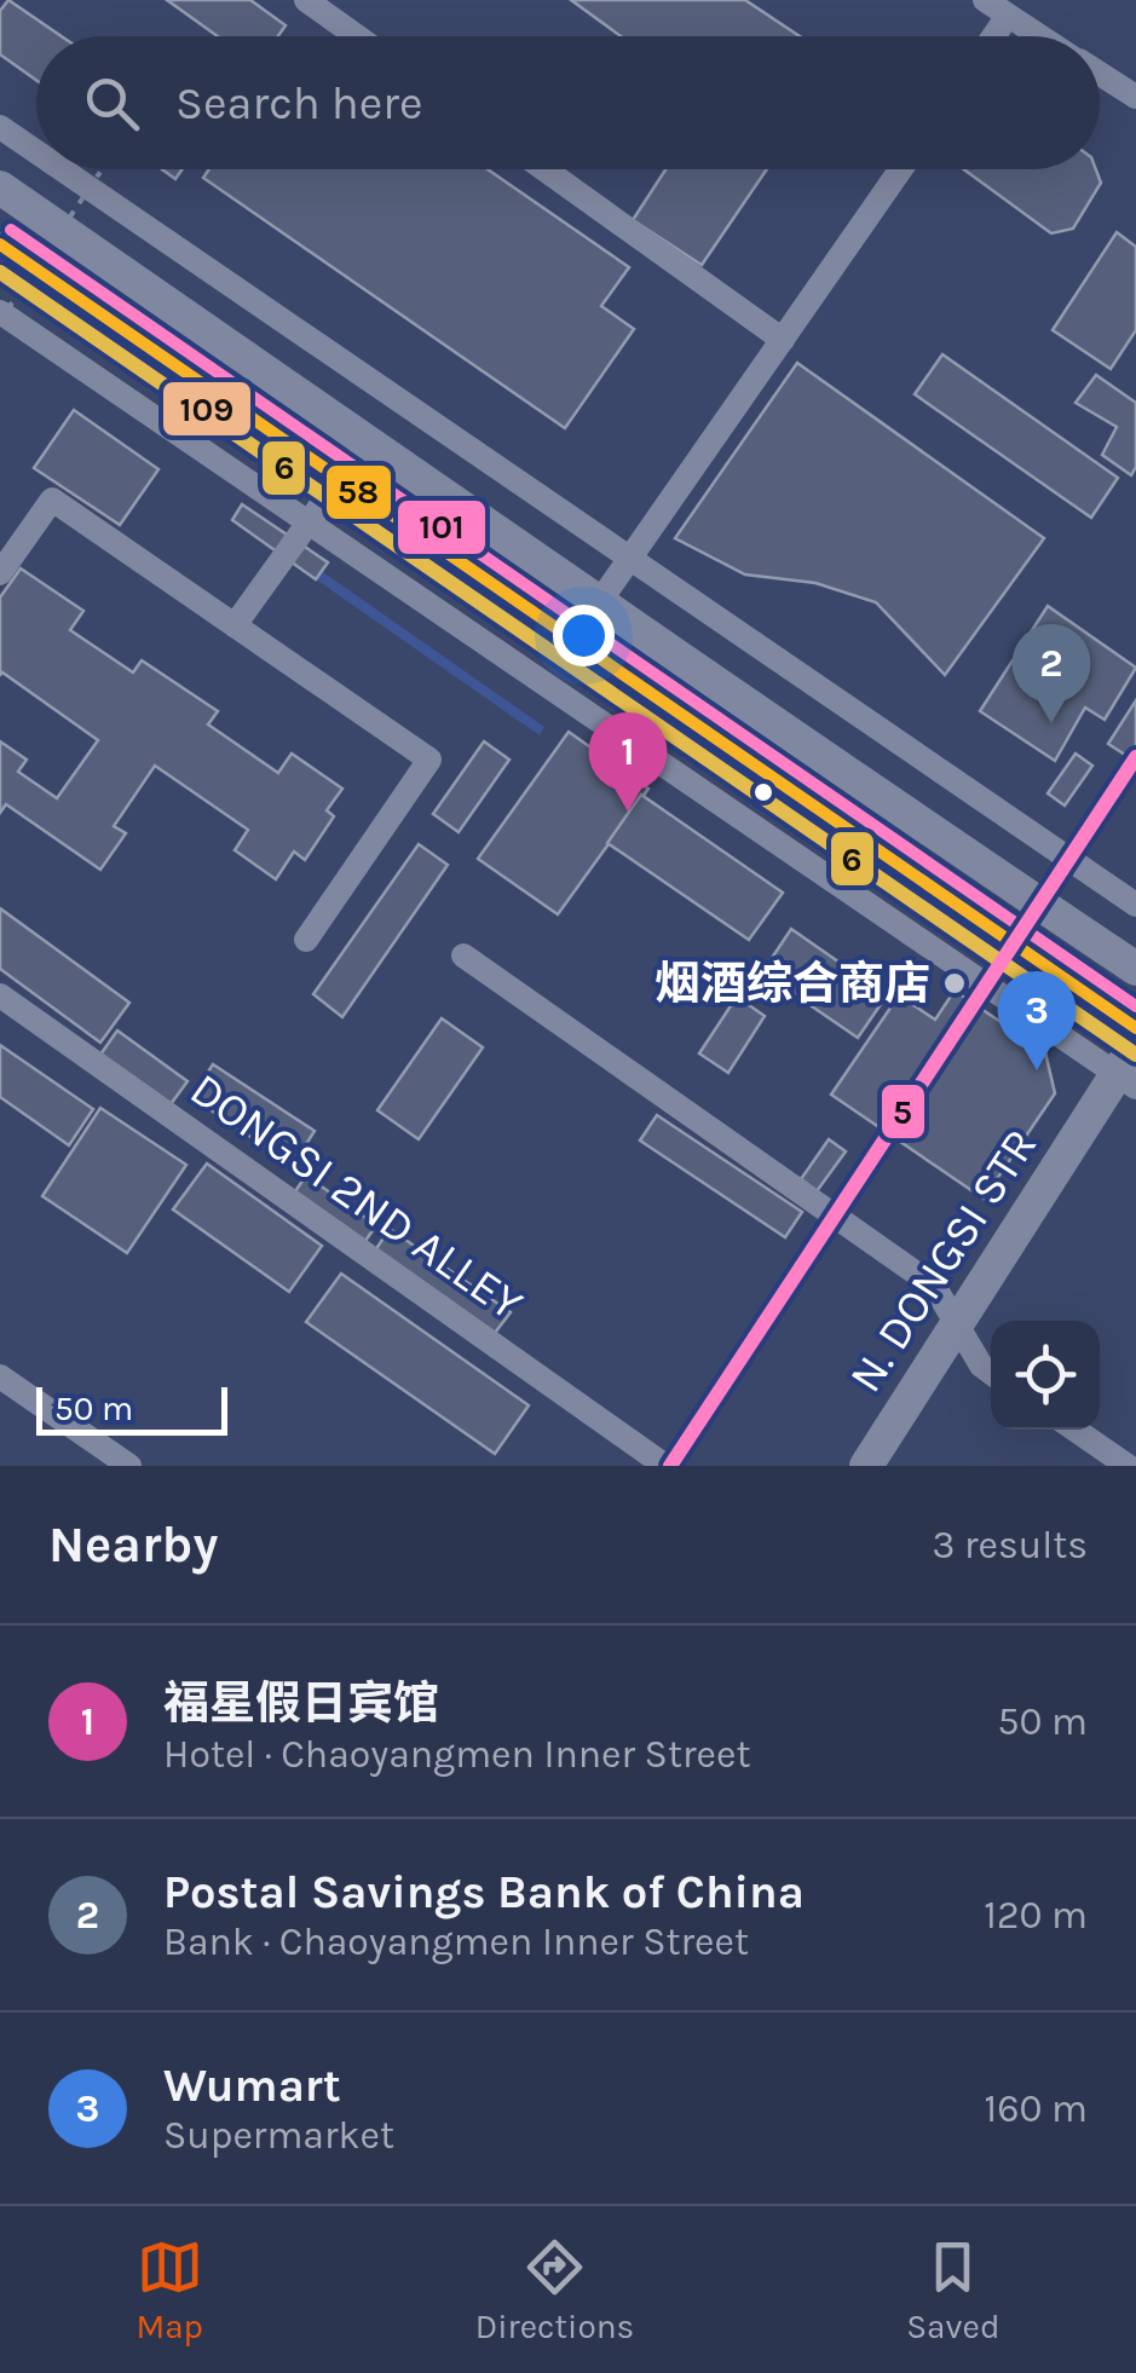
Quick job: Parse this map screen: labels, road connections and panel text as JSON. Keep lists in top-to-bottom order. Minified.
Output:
{"streets":{"main road":["N. DONGSI STR"],"street":["DONGSI 2ND ALLEY"]},"places":["烟酒综合商店"],"lines":["transit line 101","transit line 58","transit line 109","transit line 6","transit line 5"],"scale_bar":"50 m","page":{"search":"Search here","pins":["2","1","3"],"scale":"50 m","heading":["Nearby","3 results"],"list":[{"mark":"1","name":"福星假日宾馆","note":"Hotel · Chaoyangmen Inner Street","value":"50 m"},{"mark":"2","name":"Postal Savings Bank of China","note":"Bank · Chaoyangmen Inner Street","value":"120 m"},{"mark":"3","name":"Wumart","note":"Supermarket","value":"160 m"}],"nav":["Map","Directions","Saved"]}}
